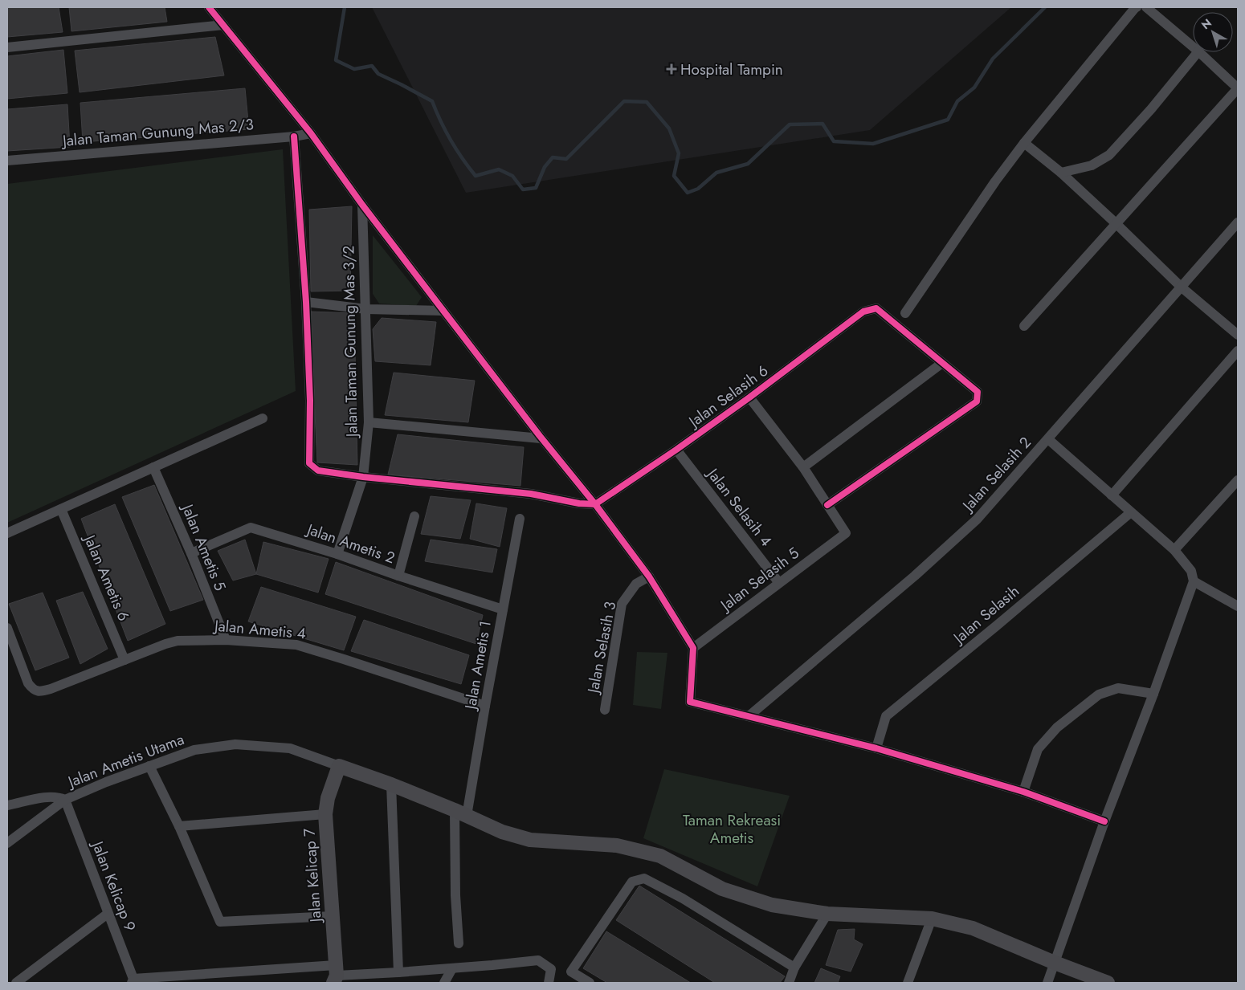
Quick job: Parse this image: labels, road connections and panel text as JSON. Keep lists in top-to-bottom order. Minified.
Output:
{"streets":{"street":["Jalan Taman Gunung Mas 2/3","Jalan Taman Gunung Mas 3/2","Jalan Selasih 6","Jalan Selasih 2","Jalan Selasih 4","Jalan Ametis 2","Jalan Ametis 5","Jalan Ametis 6","Jalan Selasih 5","Jalan Selasih","Jalan Ametis 4","Jalan Selasih 3","Jalan Ametis 1","Jalan Ametis Utama","Jalan Kelicap 7","Jalan Kelicap 9"]},"crossings":[["Jalan Taman Gunung Mas 3/2","Jalan Ametis 2"],["Jalan Selasih 6","Jalan Selasih 4"],["Jalan Selasih 4","Jalan Selasih 5"],["Jalan Ametis 2","Jalan Ametis 5"],["Jalan Ametis 2","Jalan Ametis 1"],["Jalan Ametis 5","Jalan Ametis 4"],["Jalan Ametis 6","Jalan Ametis 4"],["Jalan Ametis 4","Jalan Ametis 1"],["Jalan Ametis Utama","Jalan Kelicap 7"],["Jalan Ametis Utama","Jalan Kelicap 9"]],"parks":["Taman Rekreasi Ametis"],"places":{"health":["Hospital Tampin"]},"north":"top left"}
